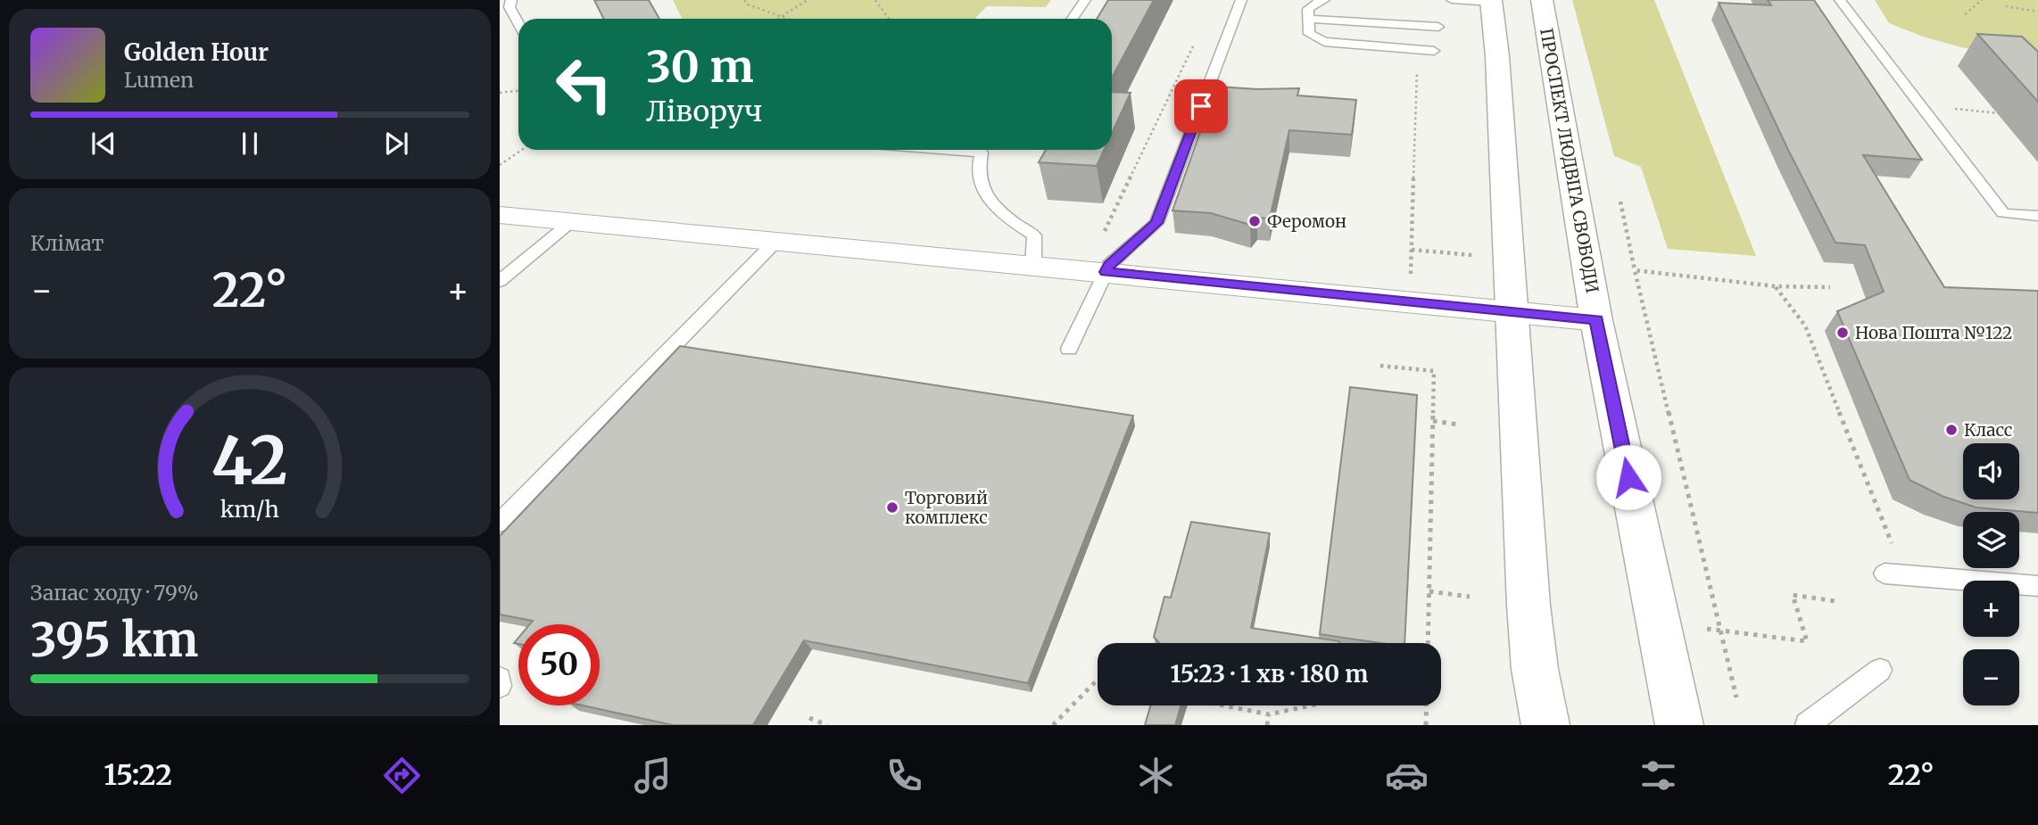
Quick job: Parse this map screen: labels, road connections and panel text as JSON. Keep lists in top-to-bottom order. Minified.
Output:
{"streets":{"main road":["ПРОСПЕКТ ЛЮДВІГА СВОБОДИ"]},"places":["Феромон","Нова Пошта №122","Класс","Торговий комплекс"],"page":{"turn":["30 m","Ліворуч"],"song":["Golden Hour","Lumen"],"tile":["Клімат",["Запас ходу · 79%","395 km"]],"heat":["−","22°","+"],"map_buttons":["+","−"],"limit":"50","trip":"15:23 · 1 хв · 180 m","tabs":["15:22","22°"],"gauge":["42","km/h"]}}
